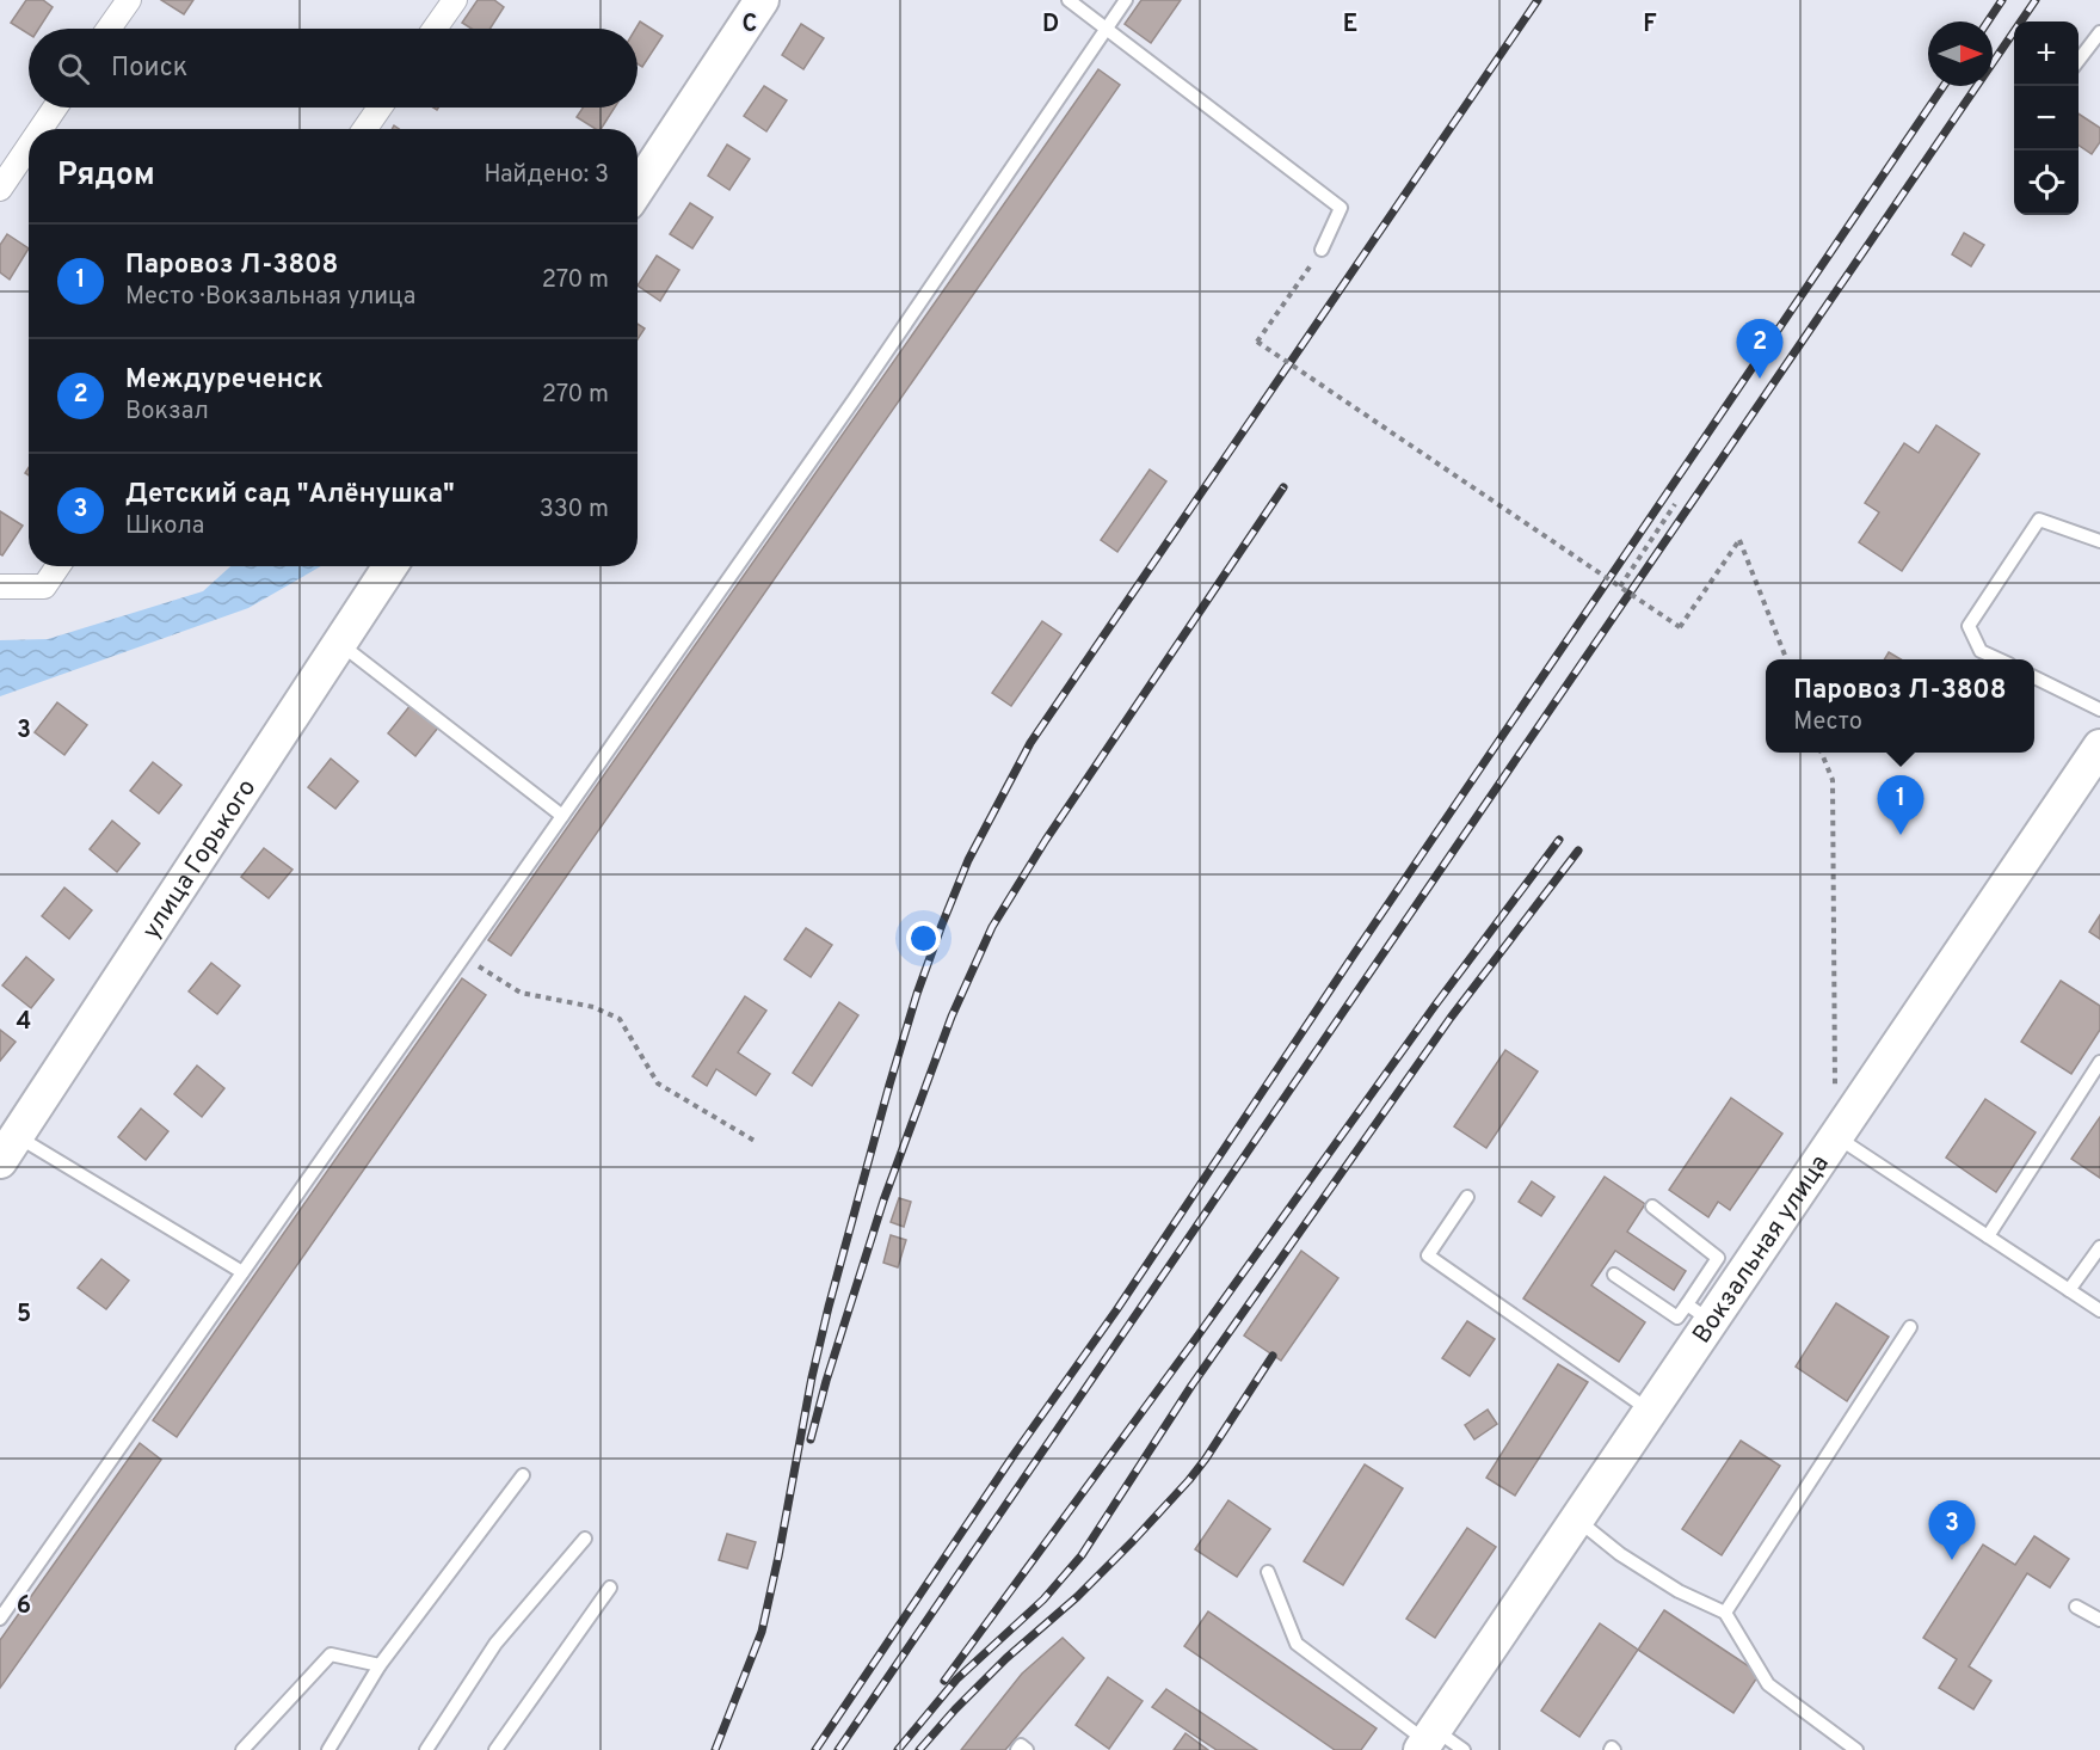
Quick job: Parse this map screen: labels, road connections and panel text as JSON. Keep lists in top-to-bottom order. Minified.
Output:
{"streets":{"main road":["улица Горького","Вокзальная улица"]},"north":"right","page":{"map_buttons":["+","−"],"search":"Поиск","heading":["Рядом","Найдено: 3"],"list":[{"mark":"1","name":"Паровоз Л-3808","note":"Место · Вокзальная улица","value":"270 m"},{"mark":"2","name":"Междуреченск","note":"Вокзал","value":"270 m"},{"mark":"3","name":"Детский сад \"Алёнушка\"","note":"Школа","value":"330 m"}],"pins":["2","1","3"],"popup":["Паровоз Л-3808","Место"]},"grid":{"columns":["C","D","E","F"],"rows":["3","4","5","6"]}}
